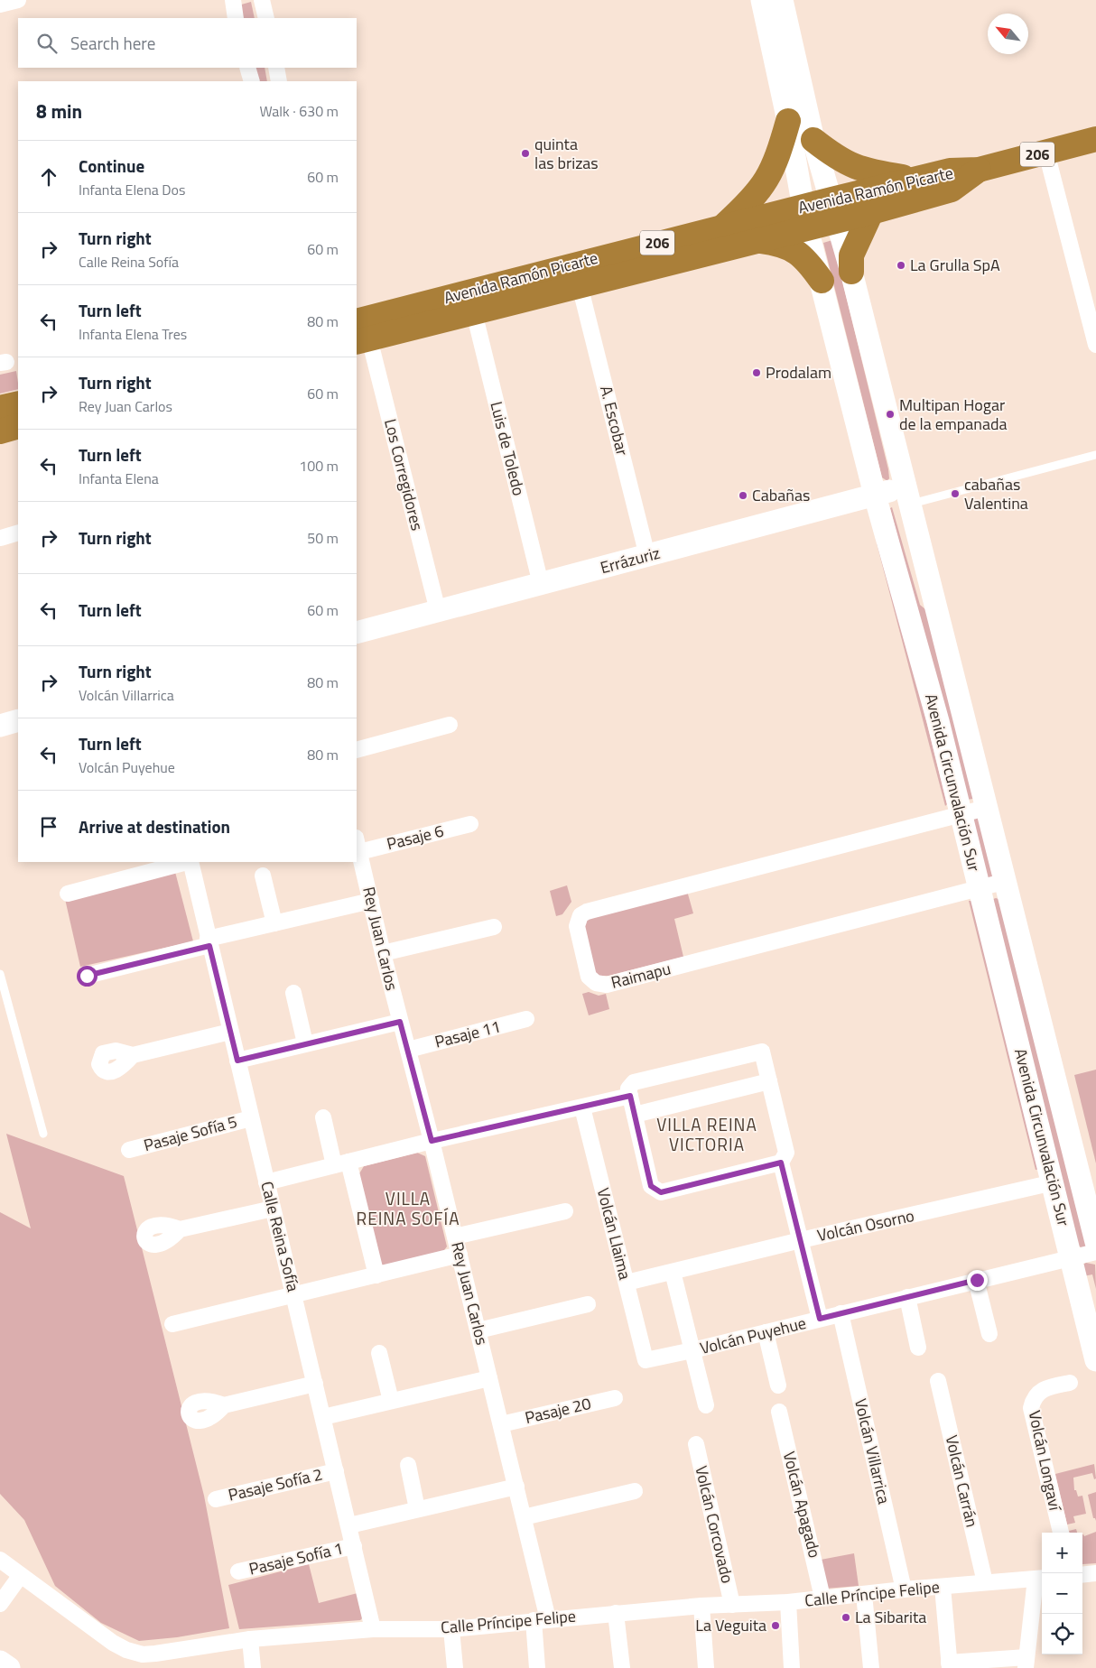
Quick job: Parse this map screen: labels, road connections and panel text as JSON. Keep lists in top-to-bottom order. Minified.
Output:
{"streets":{"highway":["206","Avenida Ramón Picarte"],"main road":["Errázuriz","Avenida Circunvalación Sur"],"street":["A. Escobar","Luis de Toledo","Los Corregidores","Pasaje 6","Rey Juan Carlos","Raimapu","Pasaje 11","Pasaje Sofía 5","Volcán Osorno","Volcán Llaima","Calle Reina Sofía","Volcán Puyehue","Pasaje 20","Volcán Villarrica","Volcán Longaví","Volcán Carrán","Pasaje Sofía 2","Volcán Apagado","Volcán Corcovado","Pasaje Sofía 1","Calle Príncipe Felipe"]},"crossings":[["206","Avenida Ramón Picarte"],["Avenida Ramón Picarte","A. Escobar"],["Avenida Ramón Picarte","Luis de Toledo"],["Avenida Ramón Picarte","Los Corregidores"],["Avenida Ramón Picarte","Avenida Circunvalación Sur"],["A. Escobar","Errázuriz"],["Luis de Toledo","Errázuriz"],["Los Corregidores","Errázuriz"],["Errázuriz","Avenida Circunvalación Sur"],["Avenida Circunvalación Sur","Raimapu"],["Avenida Circunvalación Sur","Volcán Osorno"],["Avenida Circunvalación Sur","Volcán Puyehue"],["Pasaje 6","Rey Juan Carlos"],["Rey Juan Carlos","Pasaje 11"],["Rey Juan Carlos","Pasaje 20"],["Rey Juan Carlos","Calle Príncipe Felipe"],["Pasaje Sofía 5","Calle Reina Sofía"],["Volcán Osorno","Volcán Llaima"],["Volcán Llaima","Volcán Puyehue"],["Calle Reina Sofía","Pasaje Sofía 2"],["Calle Reina Sofía","Pasaje Sofía 1"],["Calle Reina Sofía","Calle Príncipe Felipe"],["Volcán Puyehue","Volcán Villarrica"],["Volcán Villarrica","Calle Príncipe Felipe"],["Volcán Carrán","Calle Príncipe Felipe"],["Volcán Apagado","Calle Príncipe Felipe"],["Volcán Corcovado","Calle Príncipe Felipe"]],"districts":["VILLA REINA VICTORIA","VILLA REINA SOFÍA"],"places":["quinta las brizas","La Grulla SpA","Prodalam","Multipan Hogar de la empanada","cabañas Valentina","Cabañas","La Sibarita","La Veguita"],"north":"top left","page":{"search":"Search here","heading":["8 min","Walk · 630 m"],"list":[["Continue","Infanta Elena Dos","60 m"],["Turn right","Calle Reina Sofía","60 m"],["Turn left","Infanta Elena Tres","80 m"],["Turn right","Rey Juan Carlos","60 m"],["Turn left","Infanta Elena","100 m"],["Turn right","50 m"],["Turn left","60 m"],["Turn right","Volcán Villarrica","80 m"],["Turn left","Volcán Puyehue","80 m"],"Arrive at destination"],"map_buttons":["+","−"]}}
